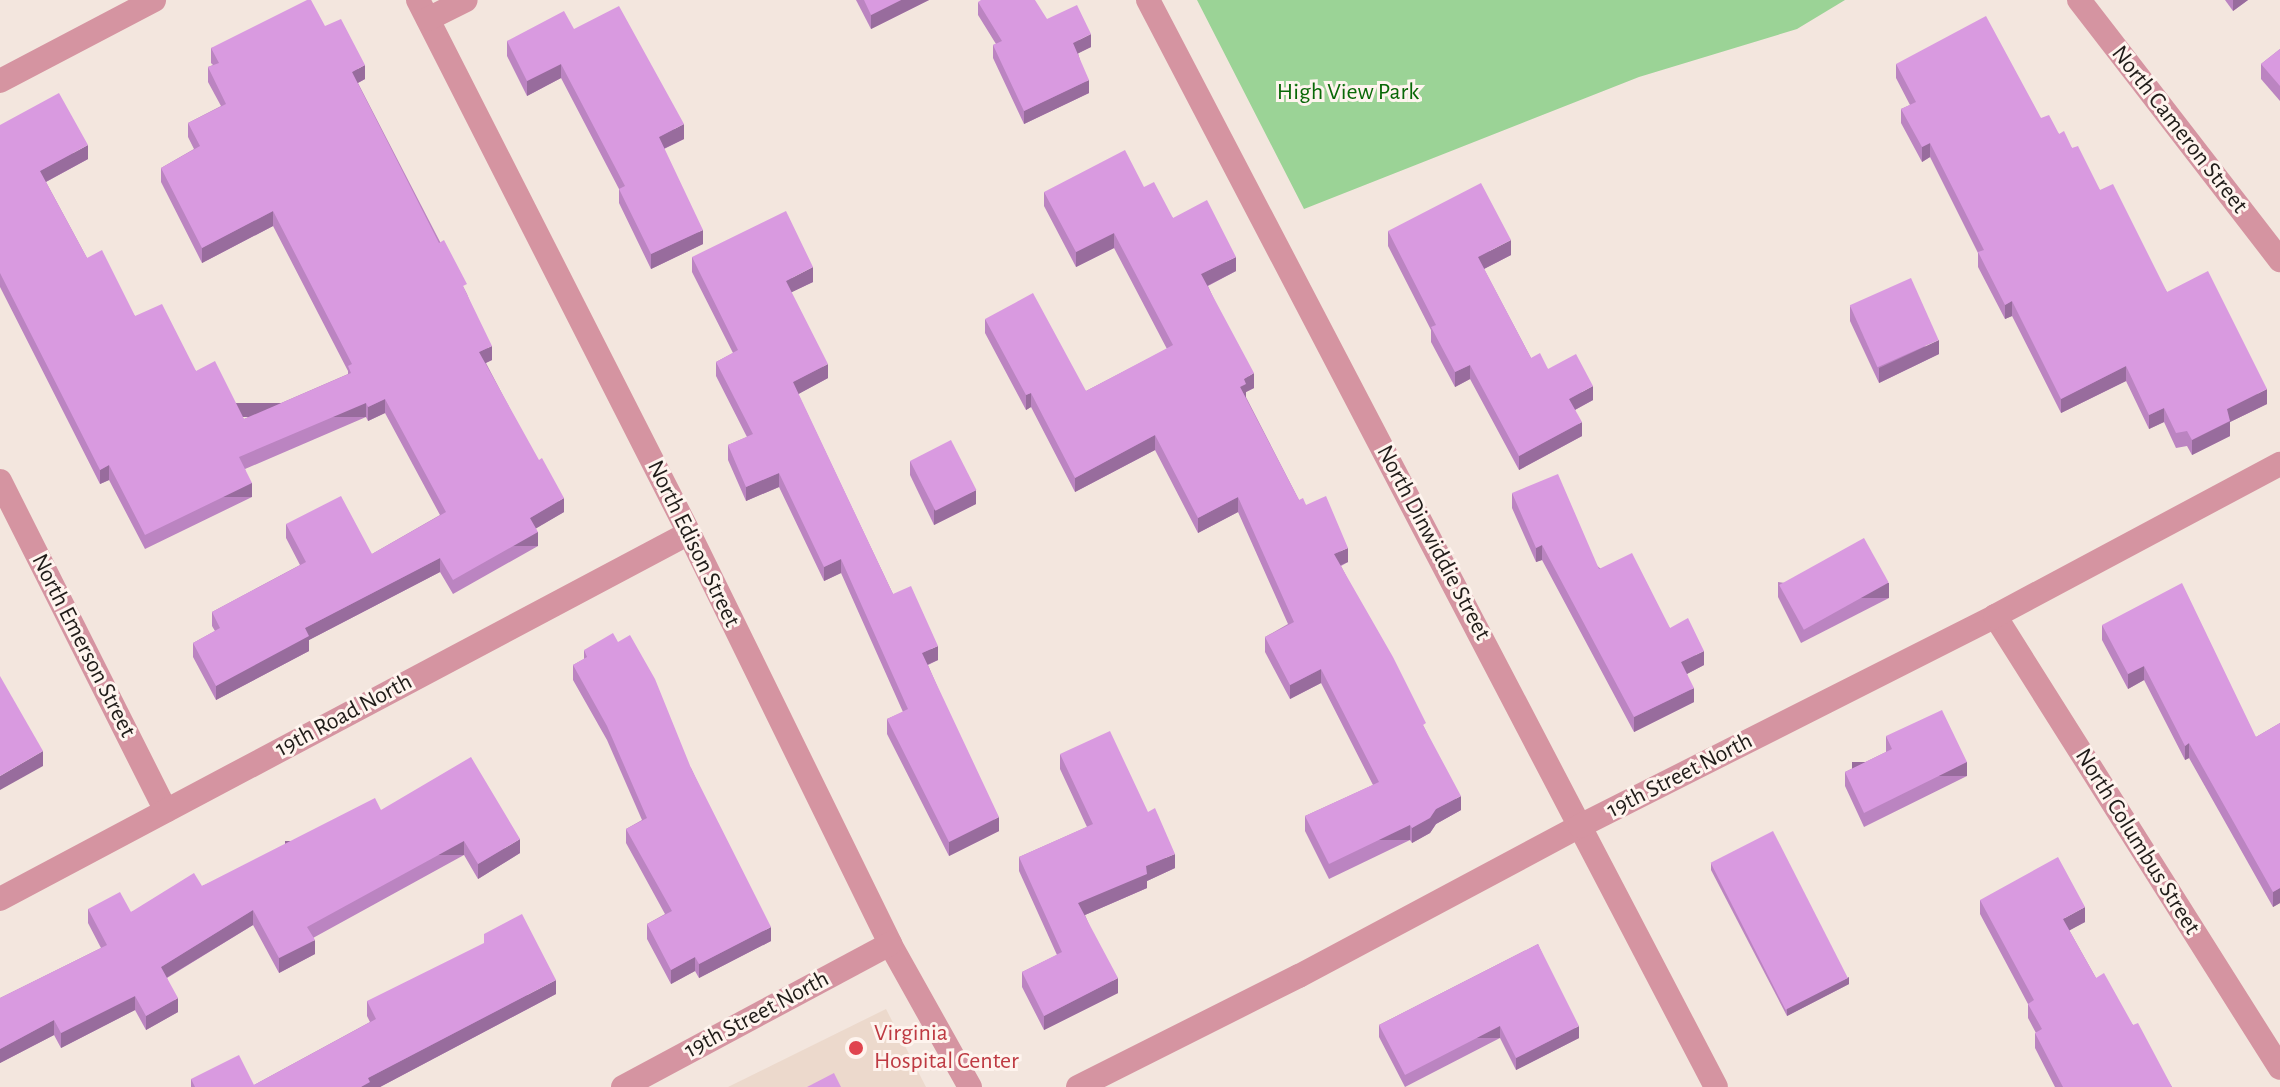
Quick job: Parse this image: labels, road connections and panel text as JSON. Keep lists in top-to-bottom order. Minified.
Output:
{"streets":{"street":["North Cameron Street","North Dinwiddie Street","North Edison Street","North Emerson Street","19th Road North","19th Street North","North Columbus Street"]},"crossings":[["North Dinwiddie Street","19th Street North"],["North Edison Street","19th Road North"],["North Edison Street","19th Street North"],["North Emerson Street","19th Road North"],["19th Street North","North Columbus Street"]],"parks":["High View Park"],"places":["Virginia Hospital Center"]}
